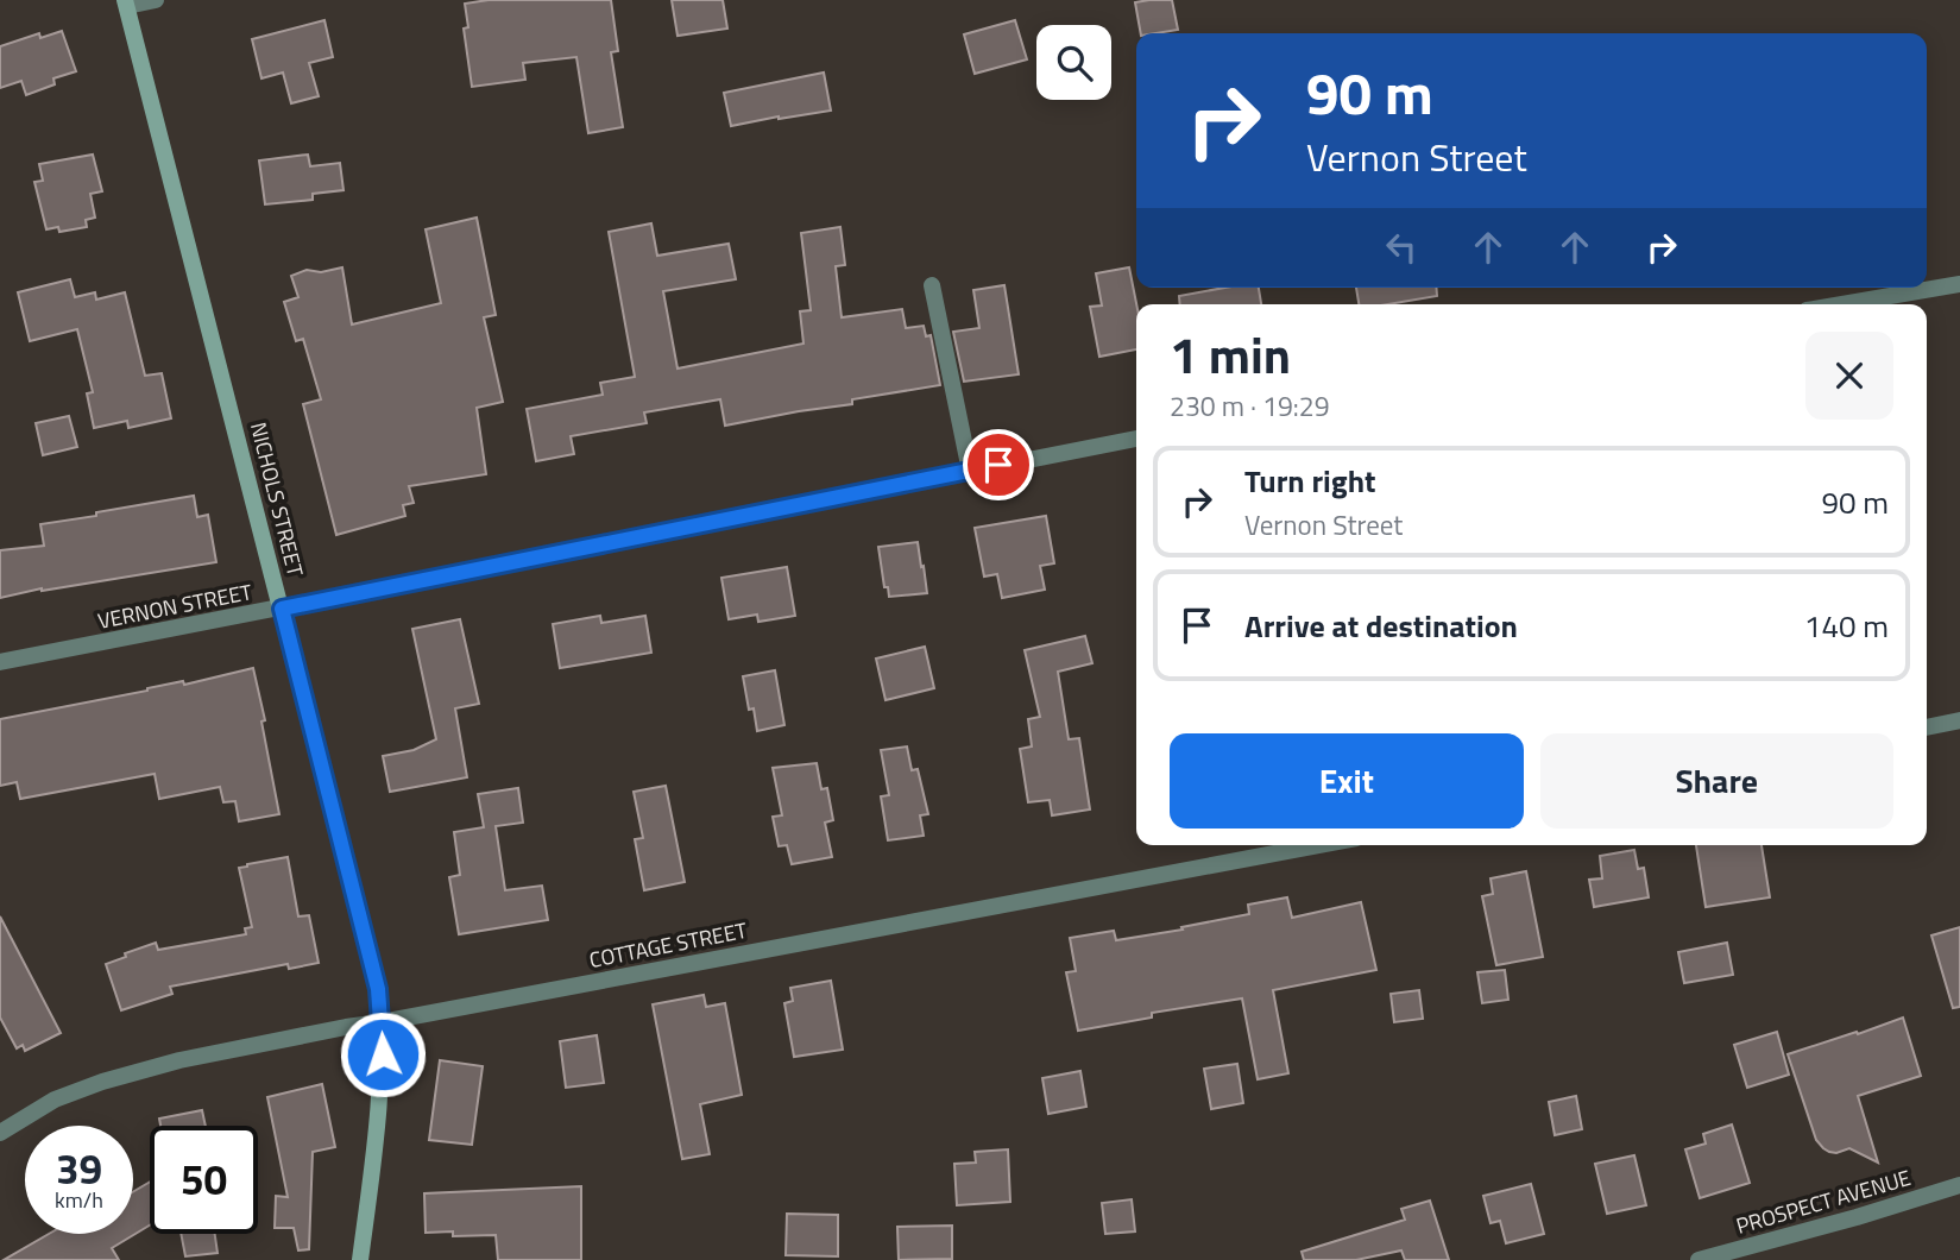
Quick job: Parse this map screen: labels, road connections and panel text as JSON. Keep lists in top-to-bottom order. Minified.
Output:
{"streets":{"main road":["NICHOLS STREET"],"street":["VERNON STREET","COTTAGE STREET","PROSPECT AVENUE"]},"crossings":[["NICHOLS STREET","VERNON STREET"],["NICHOLS STREET","COTTAGE STREET"]],"page":{"turn":["90 m","Vernon Street"],"heading":["1 min","230 m · 19:29"],"list":[{"name":"Turn right","note":"Vernon Street","value":"90 m"},{"name":"Arrive at destination","value":"140 m"}],"buttons":["Exit","Share"],"speed":"39 km/h","limit":"50"}}
